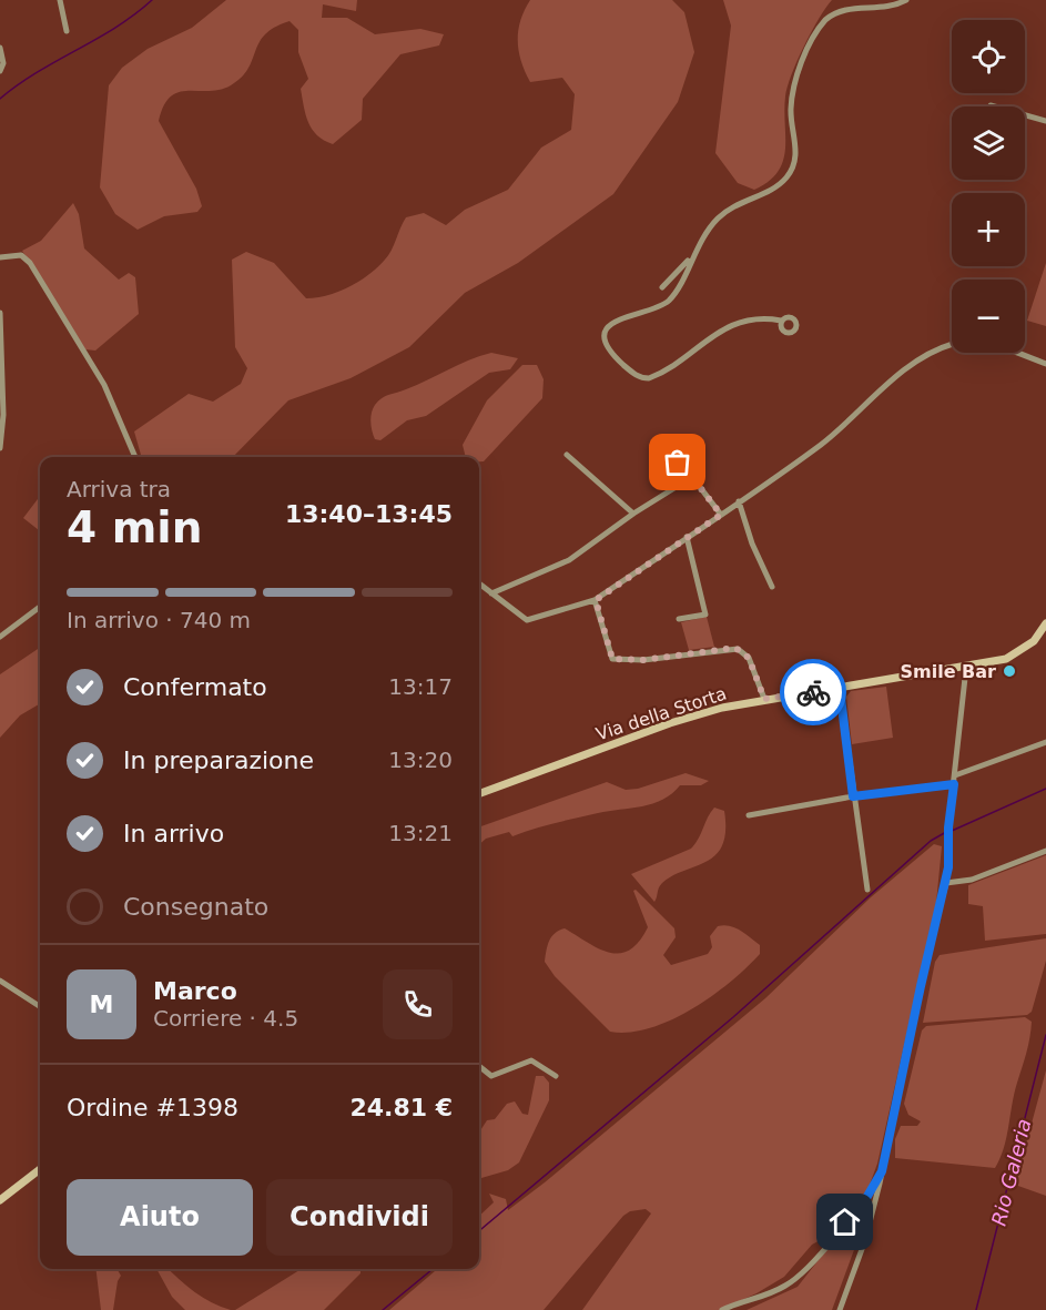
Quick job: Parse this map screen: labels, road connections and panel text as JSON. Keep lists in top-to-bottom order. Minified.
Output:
{"streets":{"main road":["Via della Storta"]},"water":["Rio Galeria"],"places":["Smile Bar"],"page":{"map_buttons":["+","−"],"heading":["4 min","Arriva tra","13:40–13:45"],"panel":["Marco","Corriere · 4.5","Ordine #1398","24.81 €"],"bar":"In arrivo · 740 m","list":[["Confermato","13:17"],["In preparazione","13:20"],["In arrivo","13:21"],"Consegnato"],"round":"M","buttons":["Aiuto","Condividi"]}}
